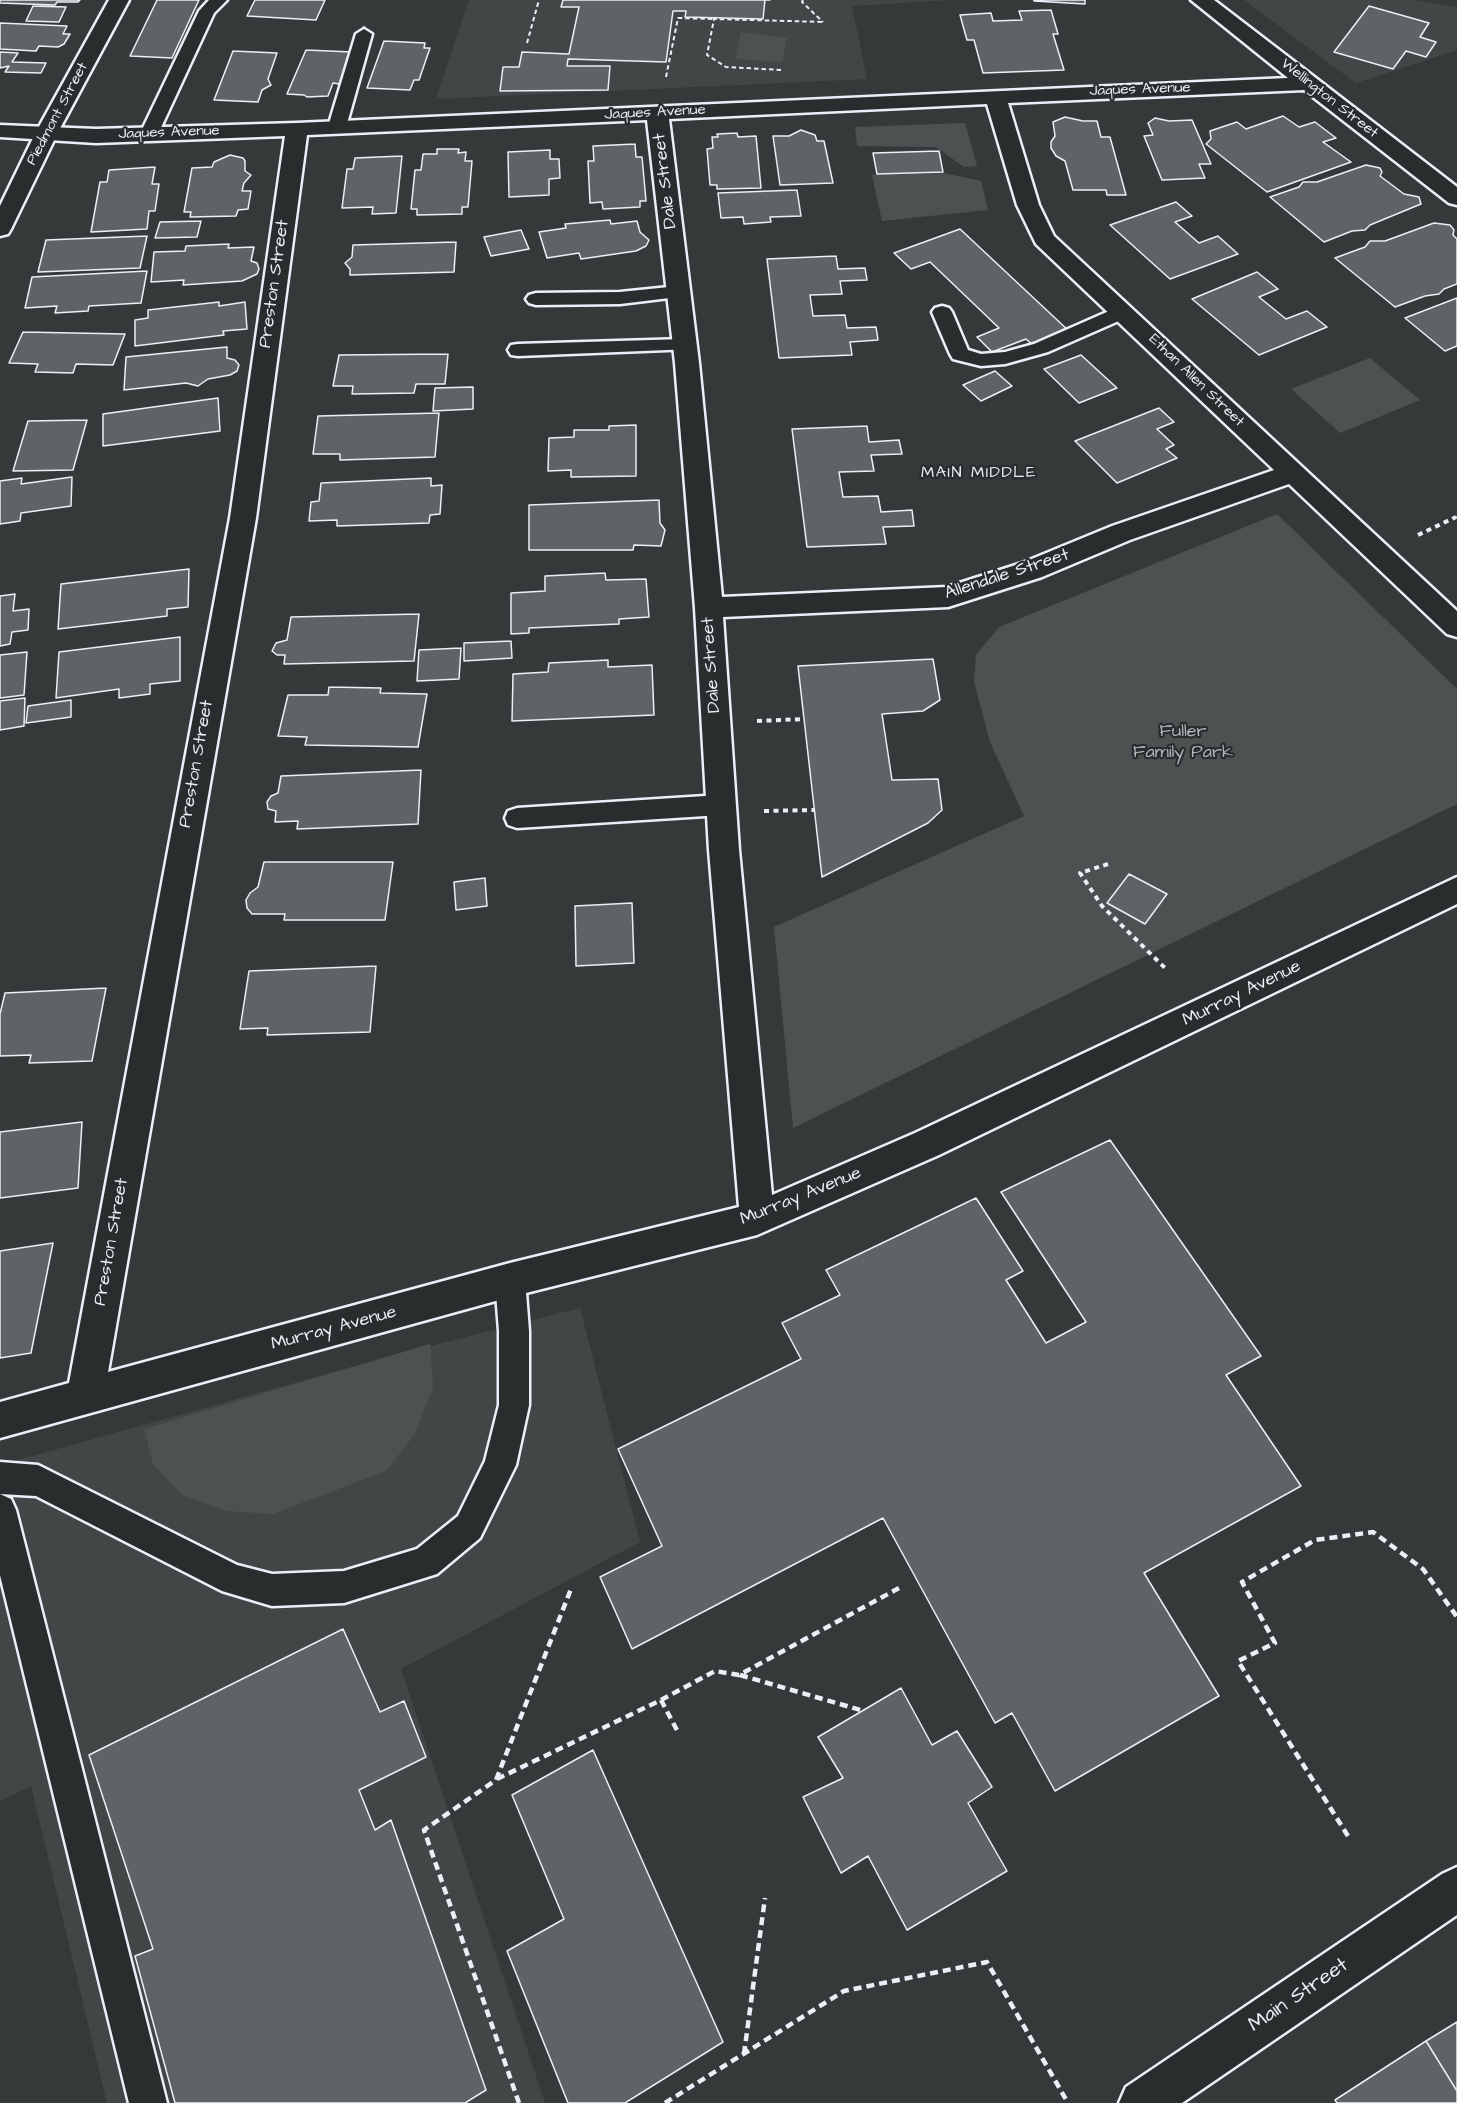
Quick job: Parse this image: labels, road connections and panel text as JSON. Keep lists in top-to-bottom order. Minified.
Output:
{"streets":{"street":["Jaques Avenue","Wellington Street","Piedmont Street","Dale Street","Preston Street","Ethan Allen Street","Allendale Street","Murray Avenue","Main Street"]},"crossings":[["Jaques Avenue","Wellington Street"],["Jaques Avenue","Piedmont Street"],["Jaques Avenue","Dale Street"],["Jaques Avenue","Preston Street"],["Jaques Avenue","Ethan Allen Street"],["Dale Street","Allendale Street"],["Dale Street","Murray Avenue"],["Preston Street","Murray Avenue"],["Ethan Allen Street","Allendale Street"]],"districts":["MAIN MIDDLE"],"parks":["Fuller Family Park"]}
